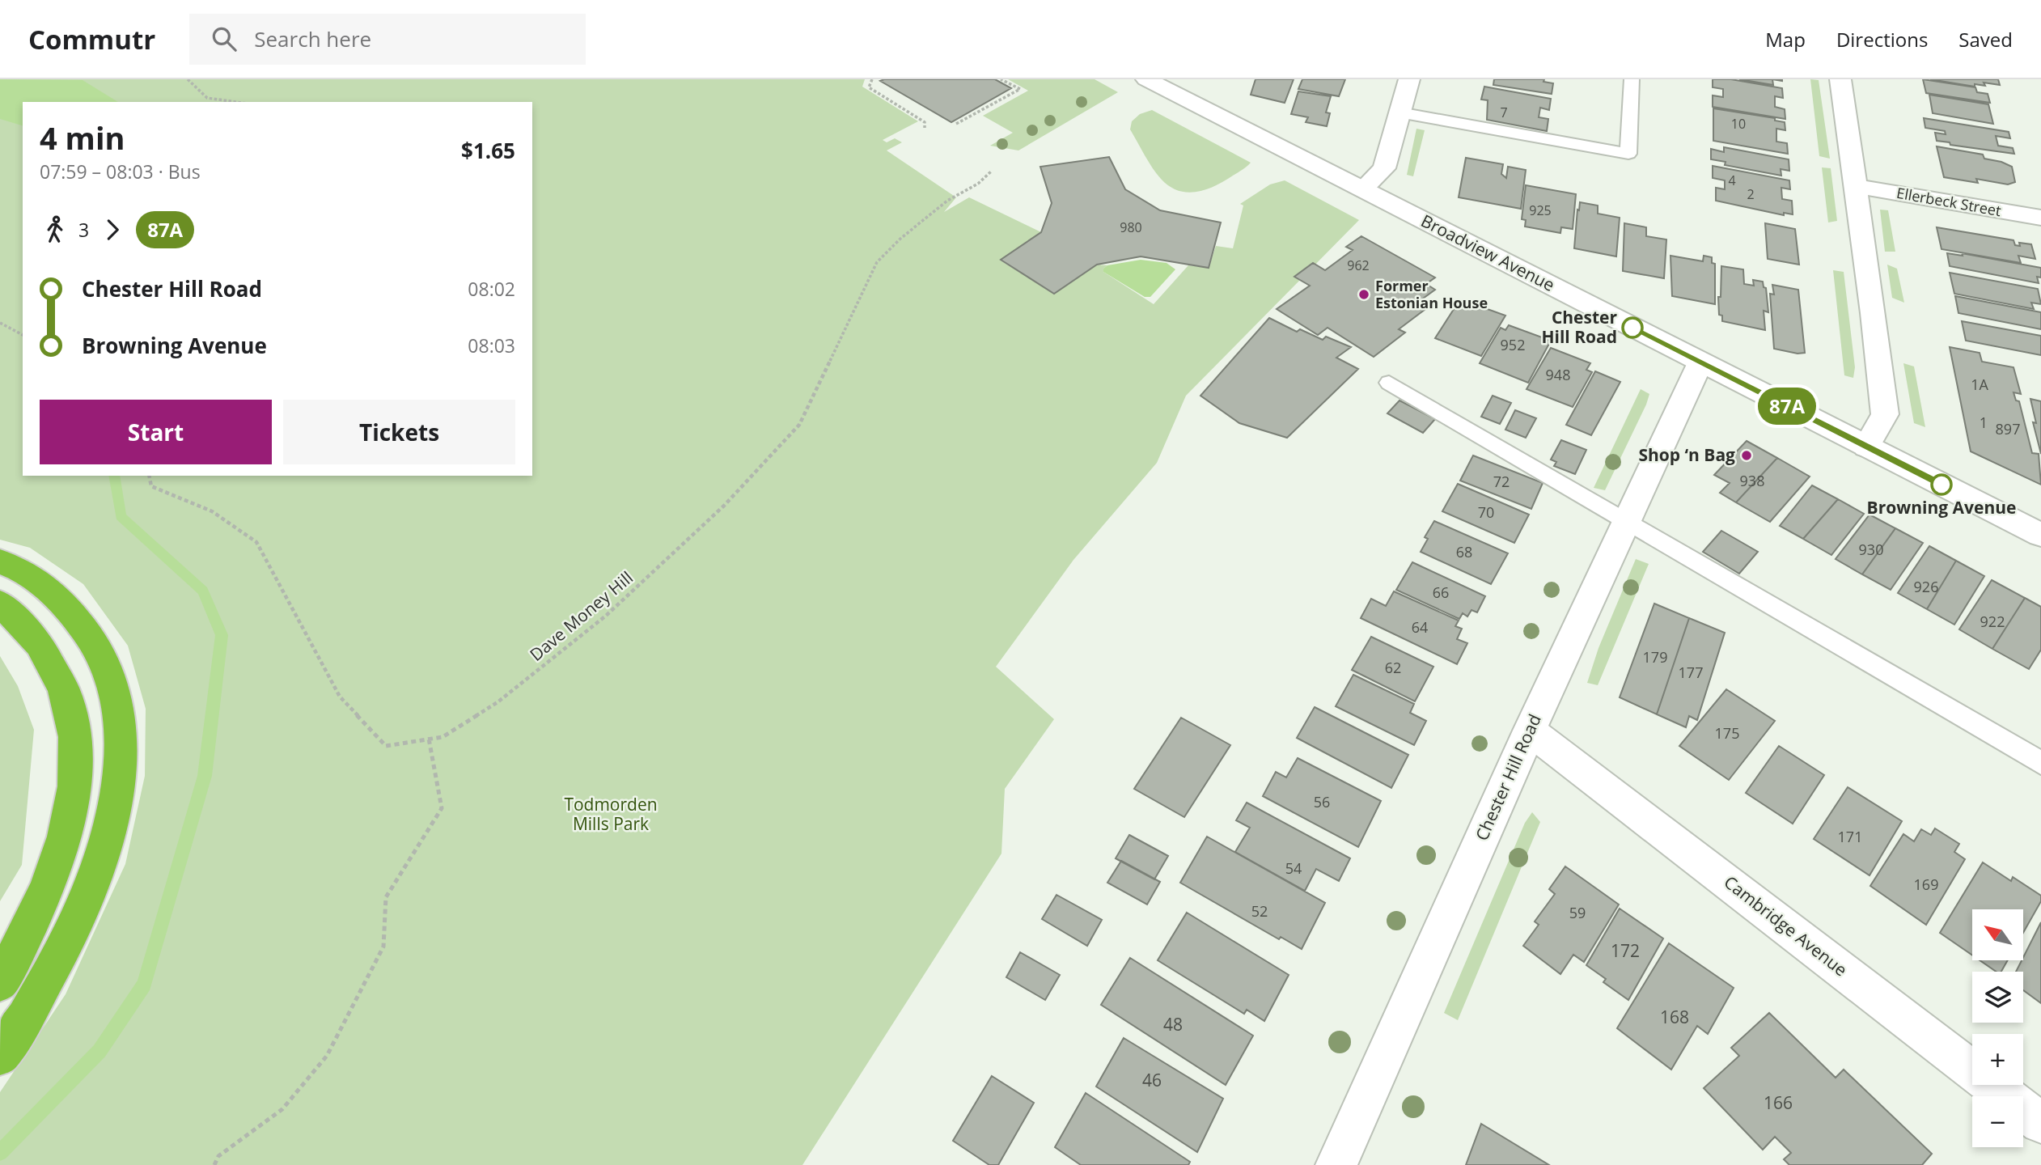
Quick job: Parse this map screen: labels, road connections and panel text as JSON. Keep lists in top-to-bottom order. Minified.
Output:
{"streets":{"street":["Ellerbeck Street","Broadview Avenue","Chester Hill Road","Cambridge Avenue"],"path":["Dave Money Hill"]},"crossings":[["Broadview Avenue","Chester Hill Road"],["Chester Hill Road","Cambridge Avenue"]],"parks":["Todmorden Mills Park"],"places":["Former Estonian House","Chester Hill Road","Shop ‘n Bag","Browning Avenue"],"lines":["bus line 87A"],"house_numbers":["7","10","4","2","925","980","962","952","948","1A","1","897","938","72","70","930","68","926","66","922","64","179","62","177","175","56","171","54","169","52","59","172","168","48","46","166"],"north":"top left","page":{"header":"Commutr","search":"Search here","nav":["Map","Directions","Saved"],"on_map":"87A","heading":["4 min","07:59 – 08:03 · Bus","$1.65"],"legs":["3","87A"],"list":[{"name":"Chester Hill Road","value":"08:02"},{"name":"Browning Avenue","value":"08:03"}],"buttons":["Start","Tickets"],"map_buttons":["+","−"]}}
